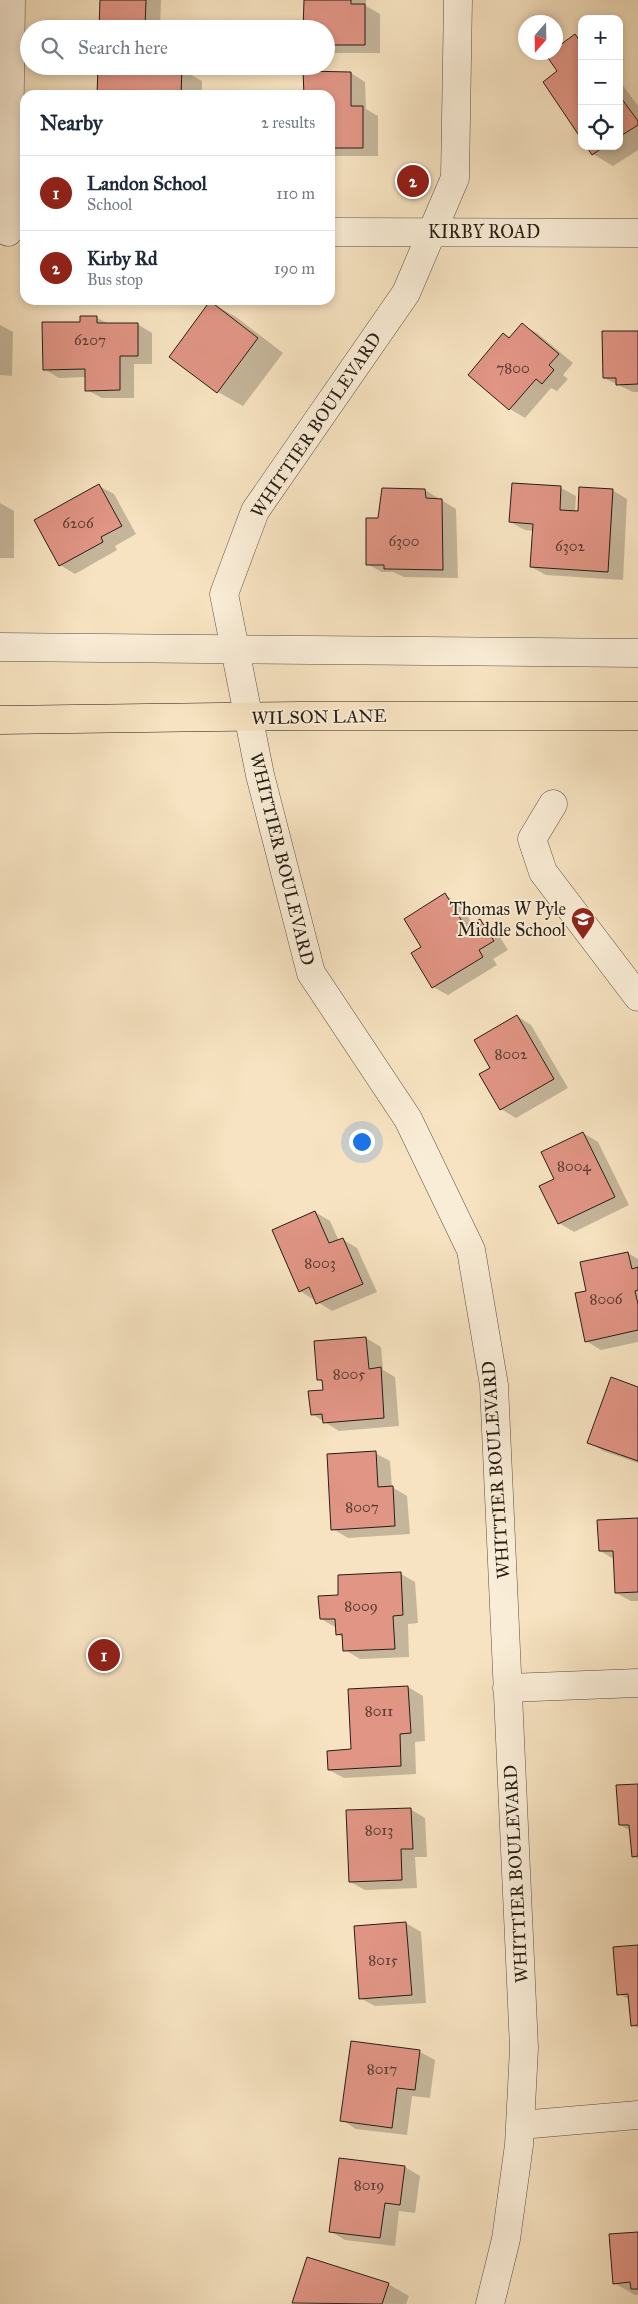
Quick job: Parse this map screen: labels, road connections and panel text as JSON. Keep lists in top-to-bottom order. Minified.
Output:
{"streets":{"main road":["WILSON LANE"],"street":["KIRBY ROAD","WHITTIER BOULEVARD"]},"crossings":[["KIRBY ROAD","WHITTIER BOULEVARD"],["WHITTIER BOULEVARD","WILSON LANE"]],"places":{"school or university":["Thomas W Pyle Middle School"]},"house_numbers":["6207","7800","6206","6300","6302","8002","8004","8003","8006","8005","8007","8009","8011","8013","8015","8017","8019"],"north":"bottom","page":{"map_buttons":["+","−"],"search":"Search here","heading":["Nearby","2 results"],"list":[{"mark":"1","name":"Landon School","note":"School","value":"110 m"},{"mark":"2","name":"Kirby Rd","note":"Bus stop","value":"190 m"}],"pins":["2","1"]}}
